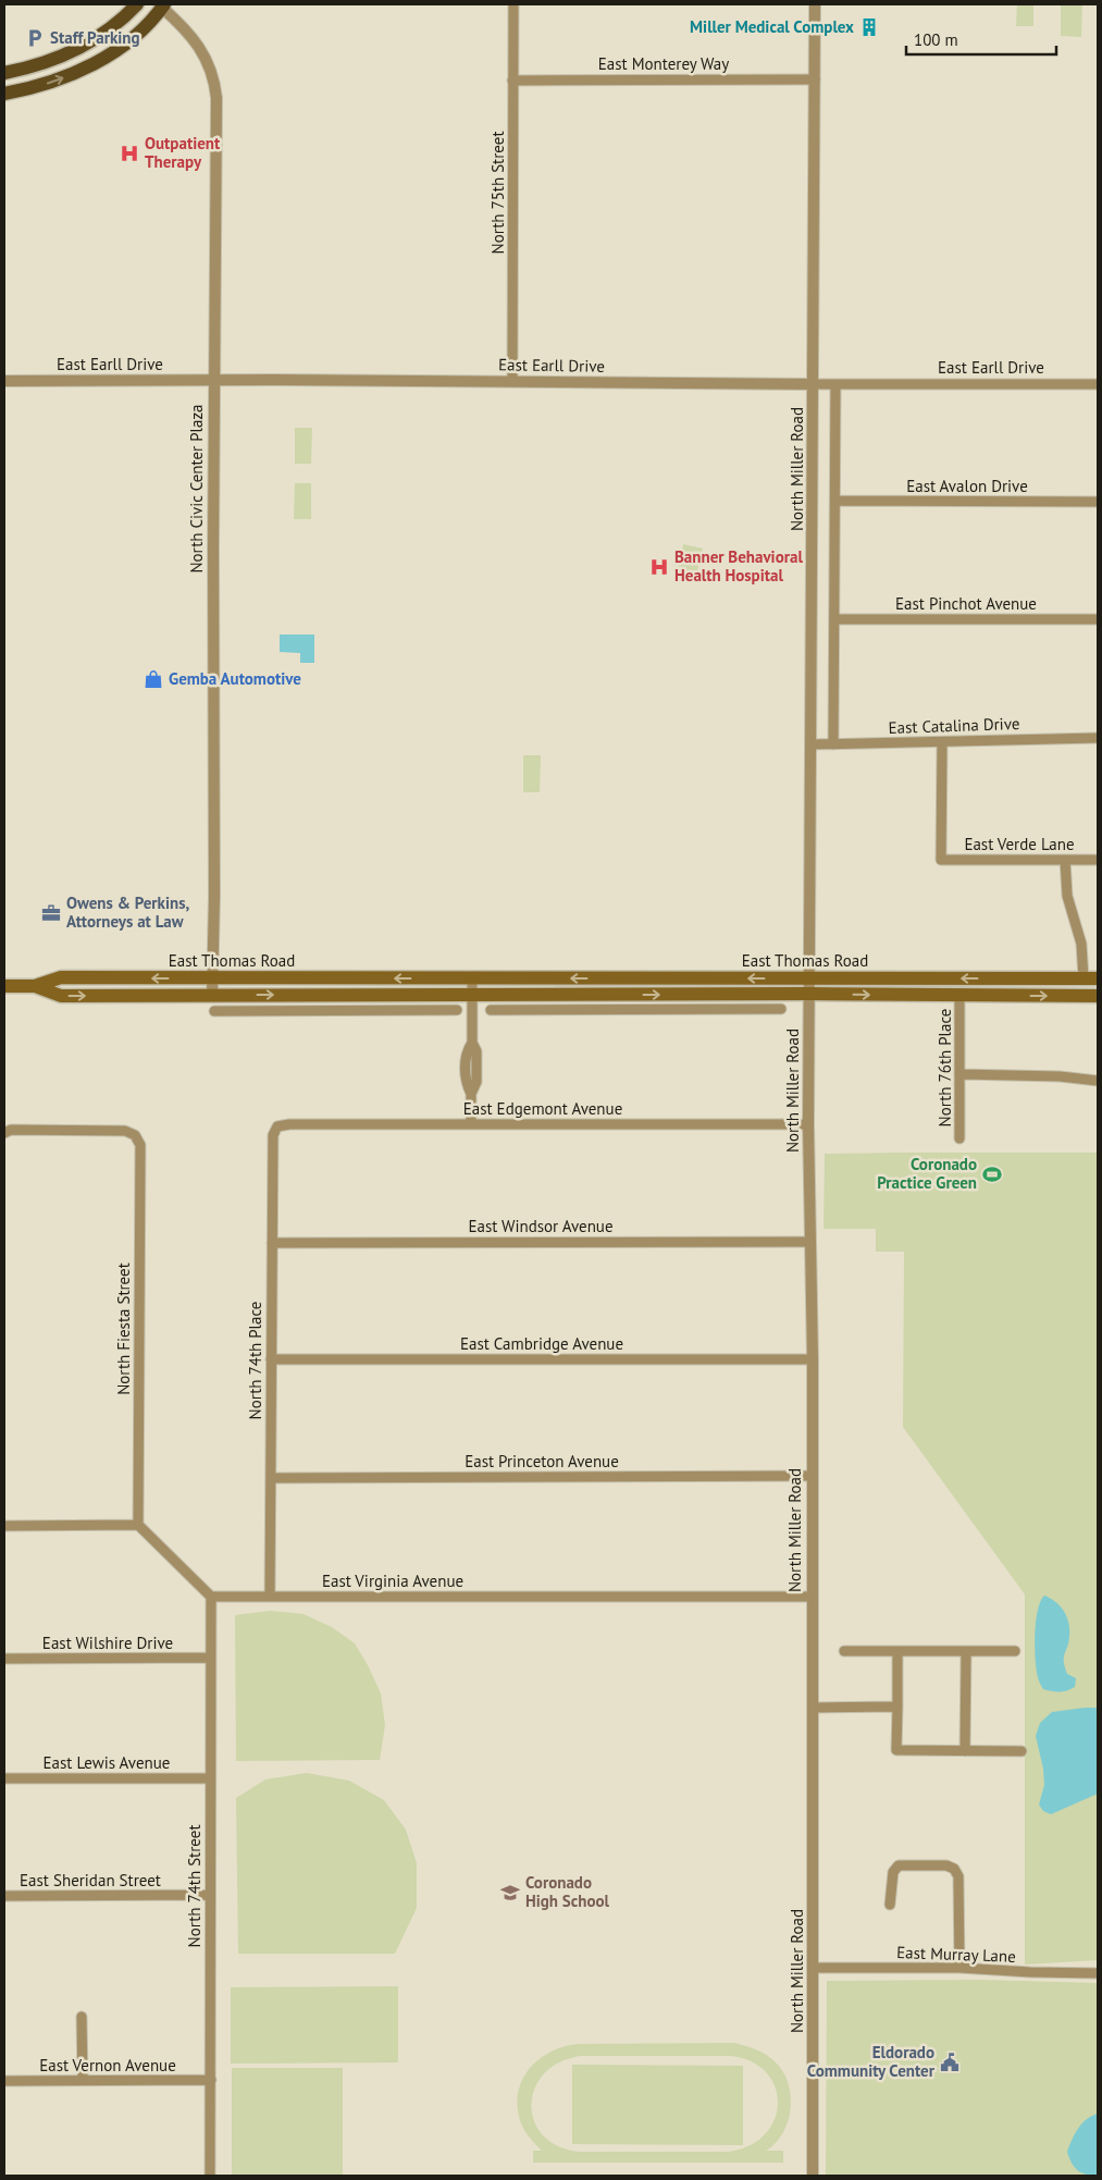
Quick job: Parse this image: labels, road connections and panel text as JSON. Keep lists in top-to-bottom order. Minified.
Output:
{"streets":{"main road":["East Thomas Road"],"street":["East Monterey Way","North 75th Street","East Earll Drive","North Miller Road","East Avalon Drive","North Civic Center Plaza","East Pinchot Avenue","East Catalina Drive","East Verde Lane","North 76th Place","East Edgemont Avenue","East Windsor Avenue","North Fiesta Street","East Cambridge Avenue","North 74th Place","East Princeton Avenue","East Virginia Avenue","East Wilshire Drive","East Lewis Avenue","East Sheridan Street","North 74th Street","East Murray Lane","East Vernon Avenue"]},"crossings":[["East Monterey Way","North 75th Street"],["East Monterey Way","North Miller Road"],["North 75th Street","East Earll Drive"],["East Earll Drive","North Miller Road"],["East Earll Drive","North Civic Center Plaza"],["North Miller Road","East Catalina Drive"],["North Miller Road","East Thomas Road"],["North Miller Road","East Edgemont Avenue"],["North Miller Road","East Windsor Avenue"],["North Miller Road","East Cambridge Avenue"],["North Miller Road","East Princeton Avenue"],["North Miller Road","East Virginia Avenue"],["North Miller Road","East Murray Lane"],["North Civic Center Plaza","East Thomas Road"],["East Catalina Drive","East Verde Lane"],["East Thomas Road","North 76th Place"],["East Edgemont Avenue","North 74th Place"],["East Windsor Avenue","North 74th Place"],["East Cambridge Avenue","North 74th Place"],["North 74th Place","East Princeton Avenue"],["North 74th Place","East Virginia Avenue"],["East Virginia Avenue","North 74th Street"],["East Wilshire Drive","North 74th Street"],["East Lewis Avenue","North 74th Street"],["East Sheridan Street","North 74th Street"],["North 74th Street","East Vernon Avenue"]],"places":{"building":["Miller Medical Complex"],"parking":["Staff Parking"],"hospital":["Outpatient Therapy","Banner Behavioral Health Hospital"],"shop":["Gemba Automotive"],"office":["Owens & Perkins, Attorneys at Law"],"sports":["Coronado Practice Green"],"school or university":["Coronado High School"],"public building":["Eldorado Community Center"]},"scale_bar":"100 m"}
